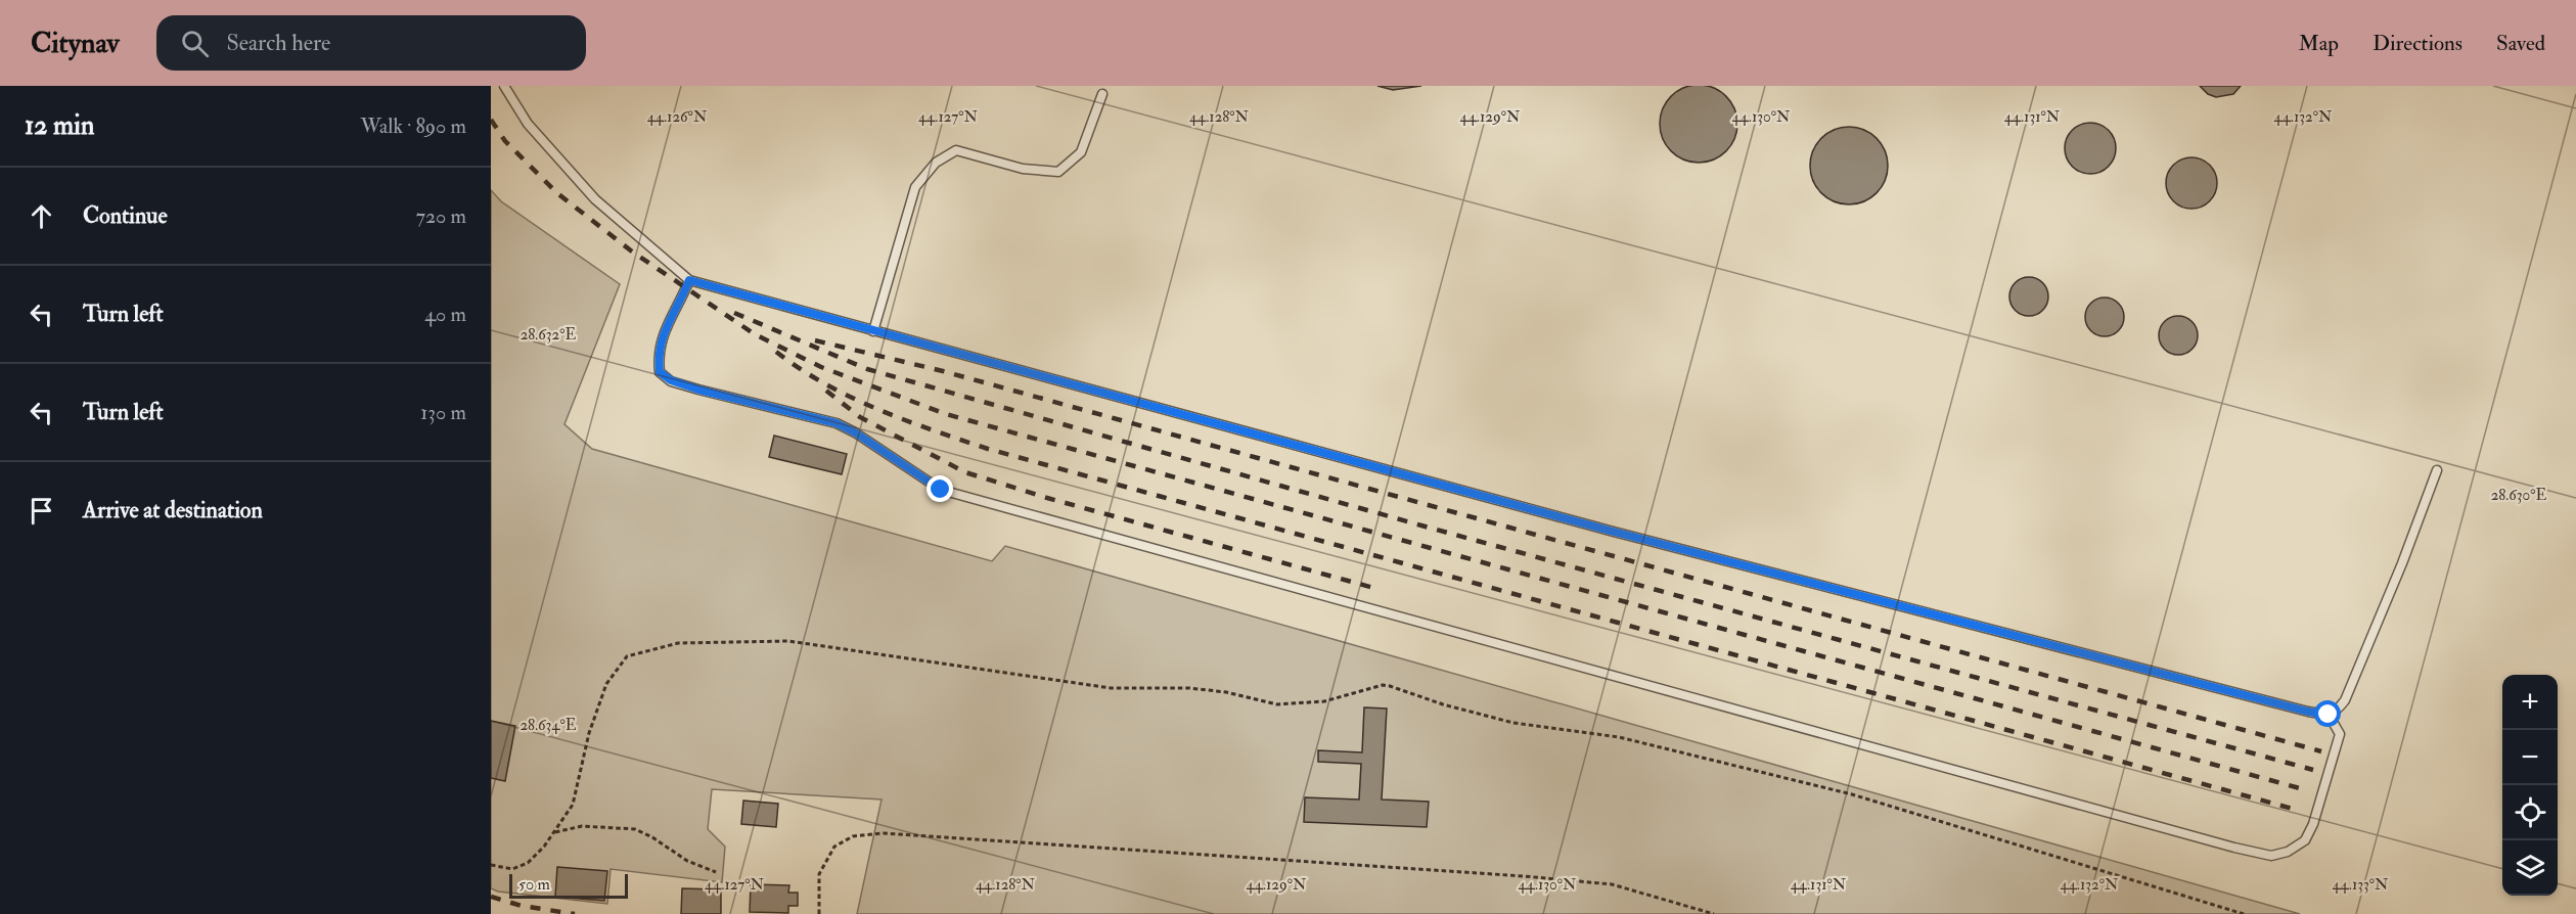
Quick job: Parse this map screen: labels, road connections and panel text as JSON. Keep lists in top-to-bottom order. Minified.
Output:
{"scale_bar":"50 m","page":{"header":"Citynav","search":"Search here","nav":["Map","Directions","Saved"],"heading":["12 min","Walk · 890 m"],"list":[["Continue","720 m"],["Turn left","40 m"],["Turn left","130 m"],"Arrive at destination"],"map_buttons":["+","−"],"scale":"50 m"},"coordinates":["44.126°N","44.127°N","44.128°N","44.129°N","44.130°N","44.131°N","44.132°N","28.632°E","28.630°E","28.634°E","44.133°N"]}
